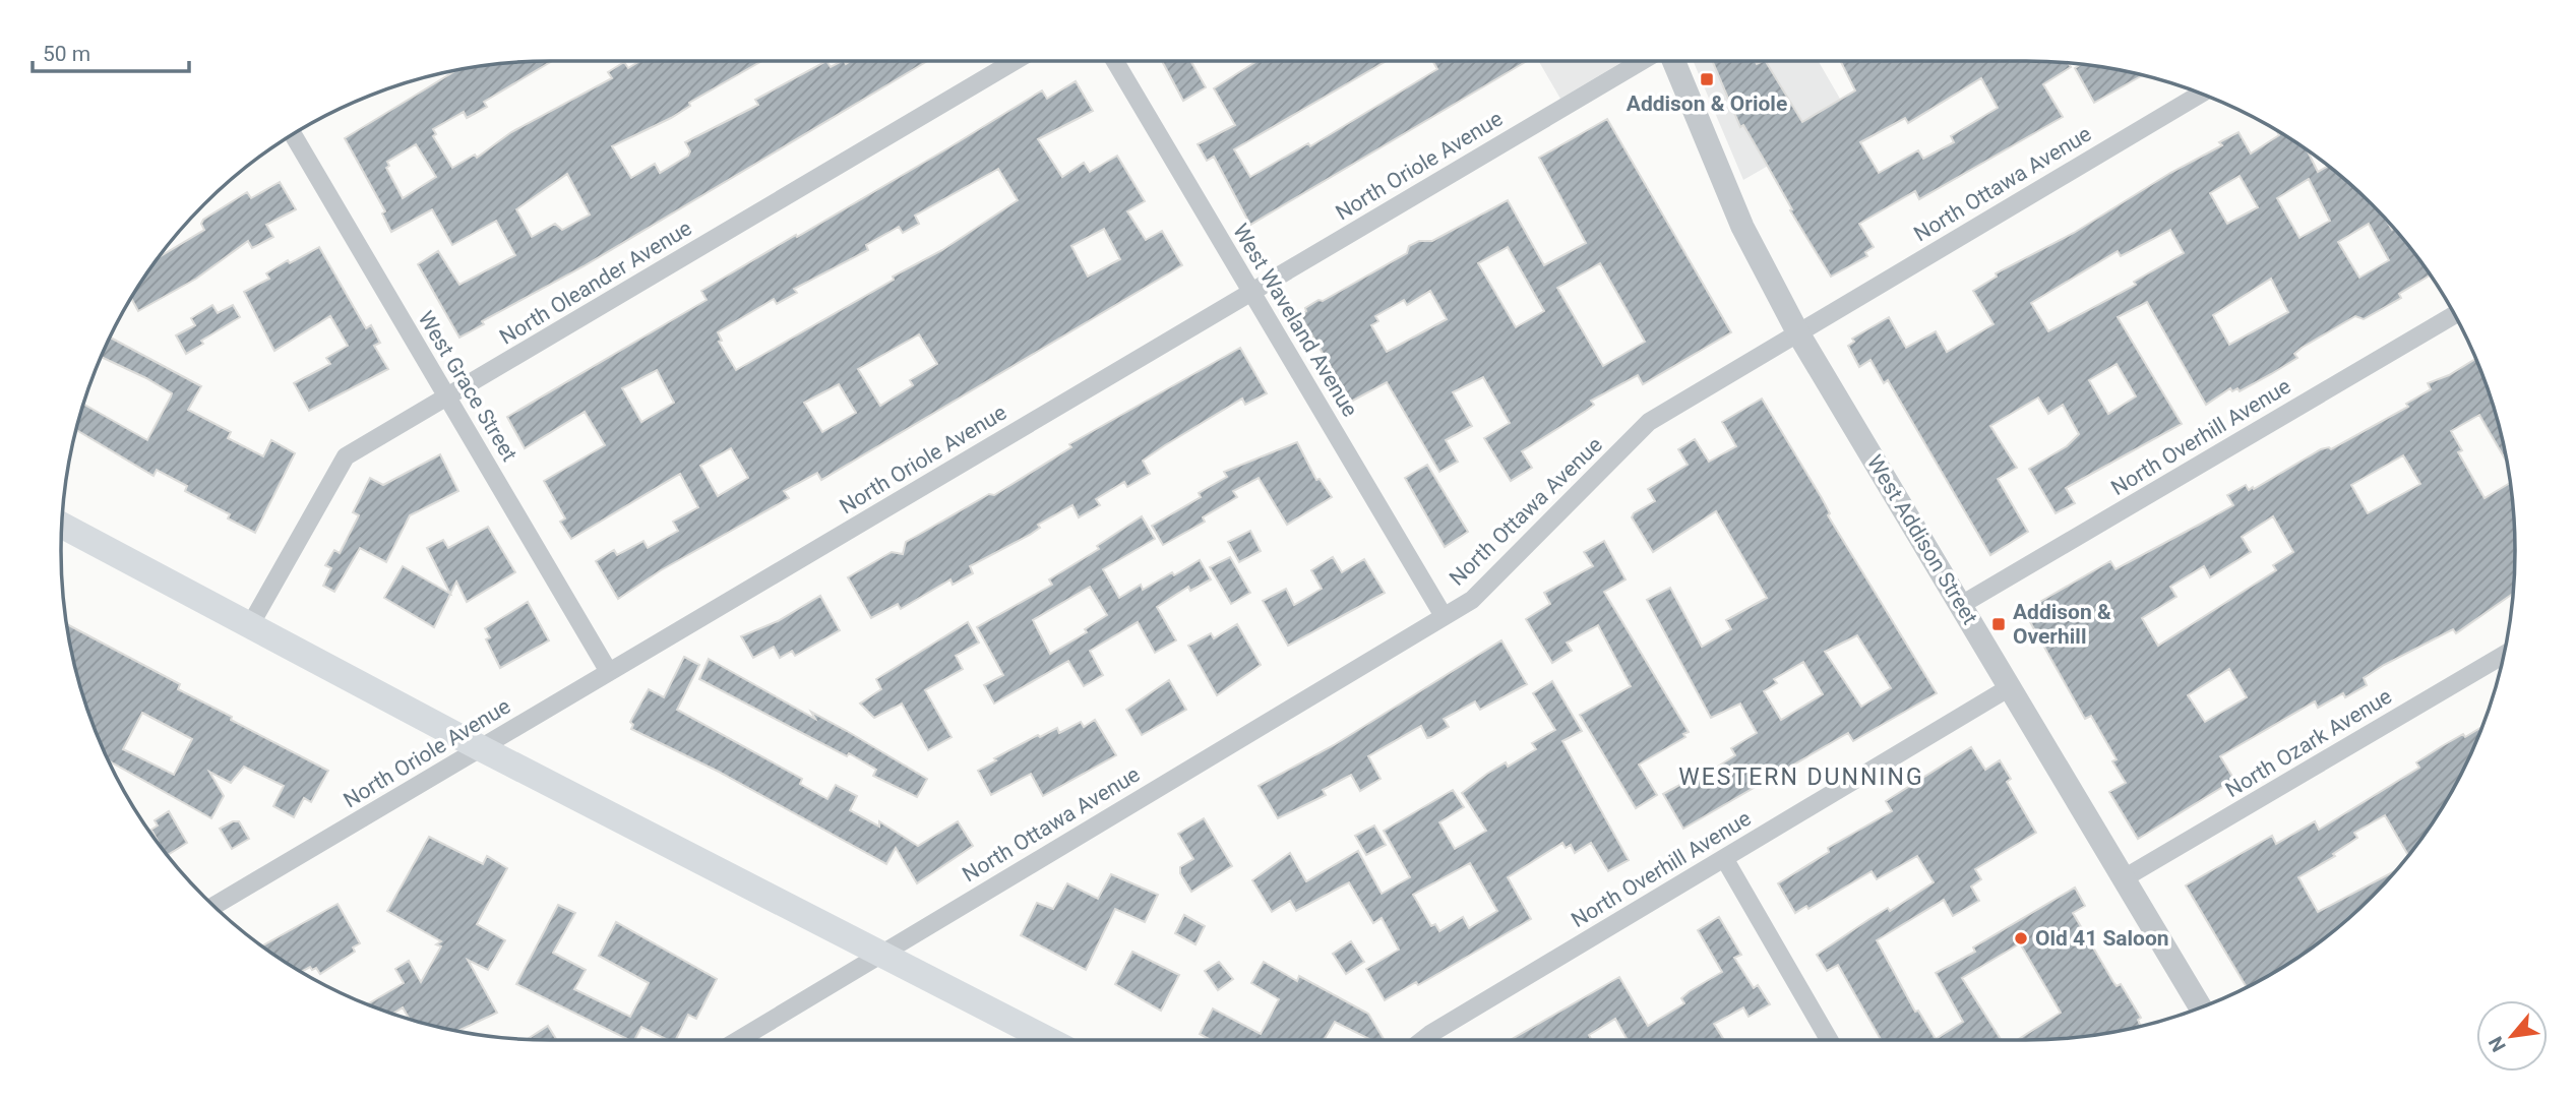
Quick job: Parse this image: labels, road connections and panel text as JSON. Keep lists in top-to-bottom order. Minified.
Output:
{"streets":{"street":["North Oriole Avenue","North Ottawa Avenue","North Oleander Avenue","West Waveland Avenue","West Grace Street","North Overhill Avenue","West Addison Street","North Ozark Avenue"]},"crossings":[["North Oriole Avenue","West Waveland Avenue"],["North Oriole Avenue","West Grace Street"],["North Ottawa Avenue","West Waveland Avenue"],["North Ottawa Avenue","West Addison Street"],["North Oleander Avenue","West Grace Street"],["North Overhill Avenue","West Addison Street"],["West Addison Street","North Ozark Avenue"]],"districts":["WESTERN DUNNING"],"places":{"transit":["Addison & Oriole","Addison & Overhill"],"other":["Old 41 Saloon"]},"scale_bar":"50 m","north":"bottom left"}
